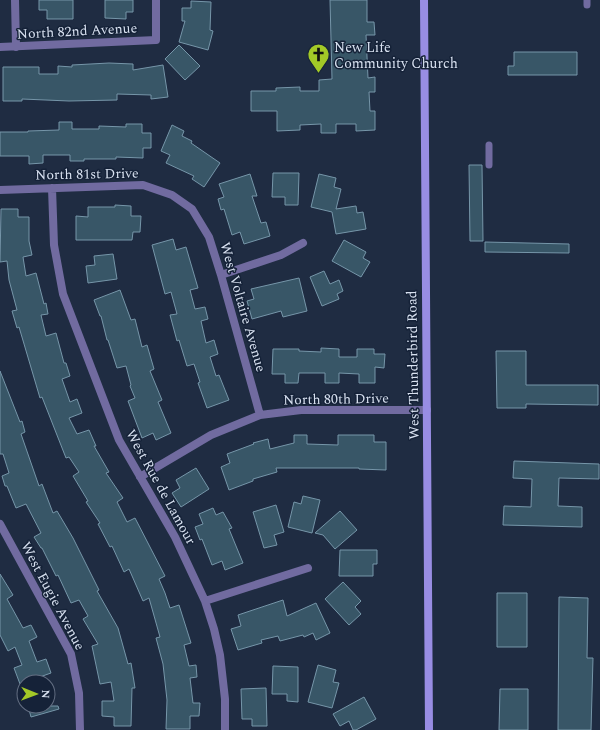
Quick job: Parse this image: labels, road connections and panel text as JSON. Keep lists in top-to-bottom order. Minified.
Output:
{"streets":{"main road":["West Thunderbird Road"],"street":["North 82nd Avenue","North 81st Drive","West Voltaire Avenue","North 80th Drive","West Rue de Lamour","West Eugie Avenue"]},"crossings":[["North 81st Drive","West Voltaire Avenue"],["North 81st Drive","West Rue de Lamour"],["West Voltaire Avenue","North 80th Drive"],["West Thunderbird Road","North 80th Drive"],["North 80th Drive","West Rue de Lamour"]],"places":{"church":["New Life Community Church"]},"north":"right"}
